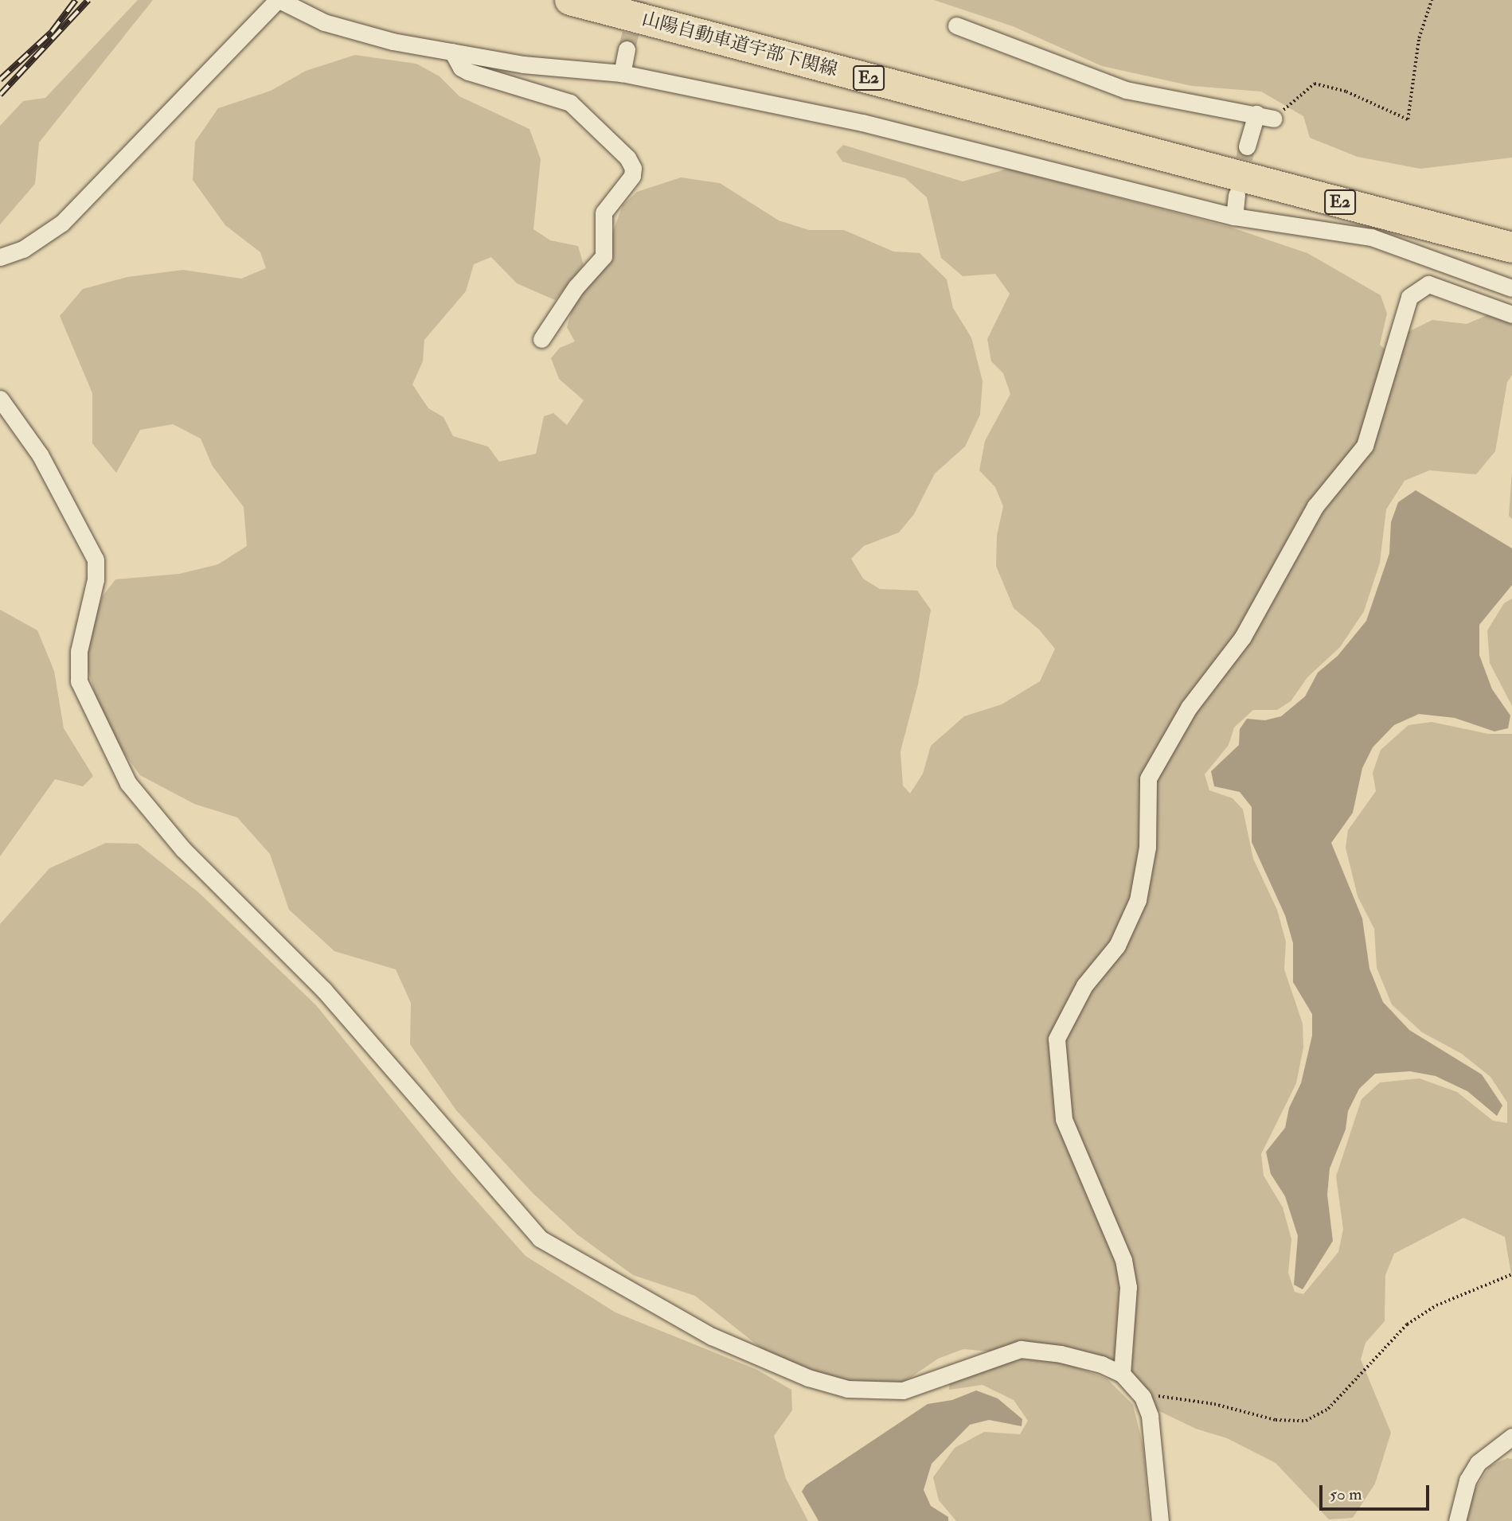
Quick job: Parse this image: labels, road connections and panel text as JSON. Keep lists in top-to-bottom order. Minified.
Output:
{"streets":{"highway":["山陽自動車道宇部下関線","E2"]},"scale_bar":"50 m"}
